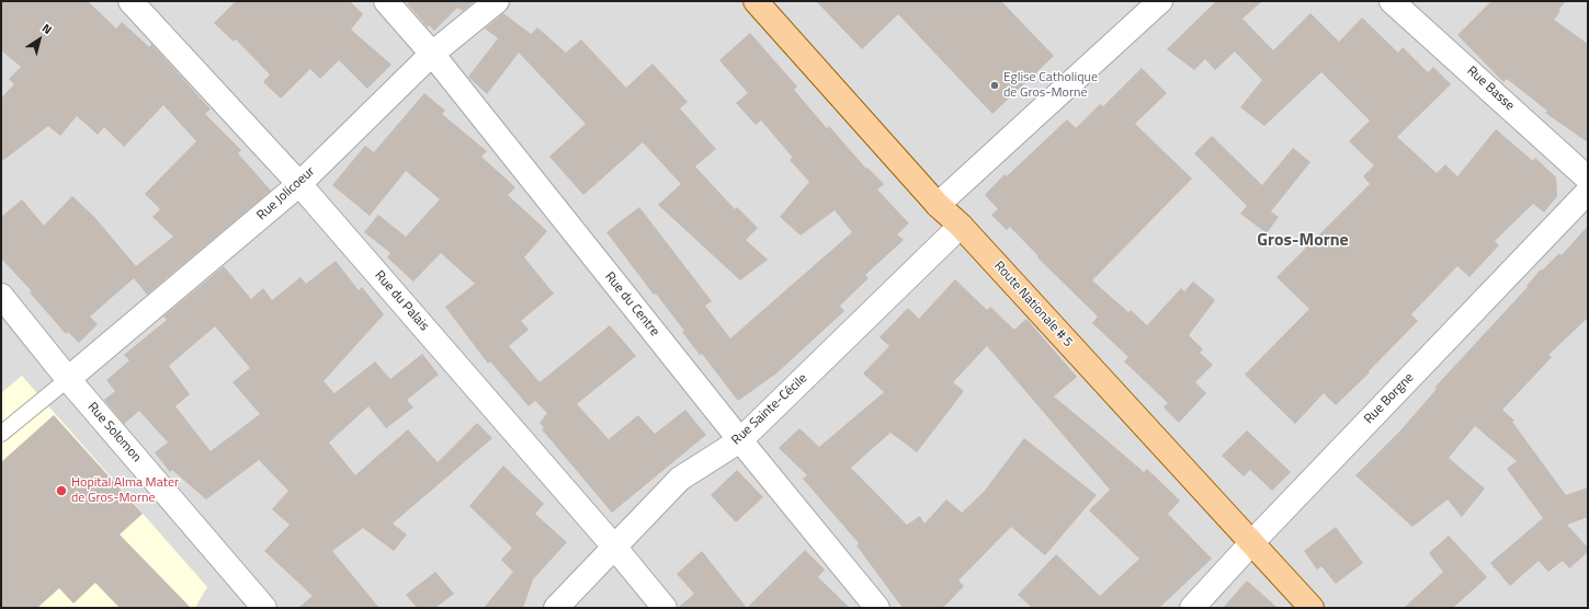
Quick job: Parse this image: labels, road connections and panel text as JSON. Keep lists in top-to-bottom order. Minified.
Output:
{"streets":{"main road":["Route Nationale # 5"],"street":["Rue Basse","Rue Jolicoeur","Rue du Palais","Rue du Centre","Rue Borgne","Rue Sainte-Cécile","Rue Solomon"]},"crossings":[["Rue Jolicoeur","Rue du Palais"],["Rue Jolicoeur","Rue du Centre"],["Rue Jolicoeur","Rue Solomon"],["Rue du Palais","Rue Sainte-Cécile"],["Rue du Centre","Rue Sainte-Cécile"],["Route Nationale # 5","Rue Borgne"],["Route Nationale # 5","Rue Sainte-Cécile"]],"districts":["Gros-Morne"],"places":["Eglise Catholique de Gros-Morne","Hopital Alma Mater de Gros-Morne"],"north":"top right"}
